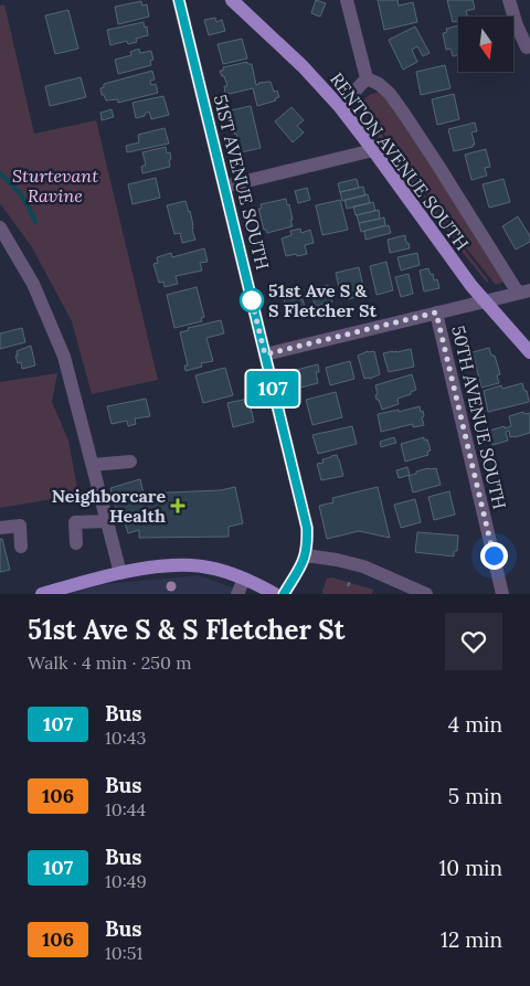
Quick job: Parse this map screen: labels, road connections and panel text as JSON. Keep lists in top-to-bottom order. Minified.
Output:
{"streets":{"main road":["RENTON AVENUE SOUTH"],"street":["51ST AVENUE SOUTH","50TH AVENUE SOUTH"]},"parks":["Sturtevant Ravine"],"places":{"other":["51st Ave S & S Fletcher St"],"health":["Neighborcare Health"]},"lines":["bus line 107"],"north":"bottom","page":{"on_map":"107","heading":["51st Ave S & S Fletcher St","Walk · 4 min · 250 m"],"list":[{"mark":"107","name":"Bus","note":"10:43","value":"4 min"},{"mark":"106","name":"Bus","note":"10:44","value":"5 min"},{"mark":"107","name":"Bus","note":"10:49","value":"10 min"},{"mark":"106","name":"Bus","note":"10:51","value":"12 min"}]}}
